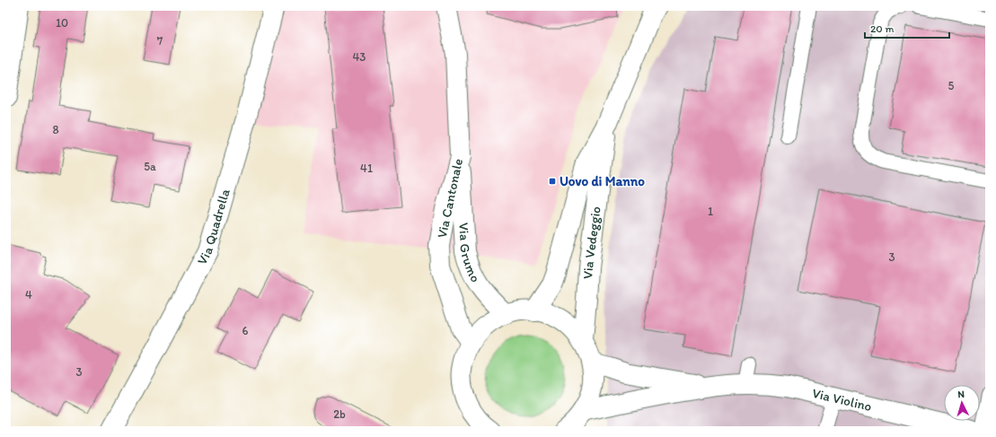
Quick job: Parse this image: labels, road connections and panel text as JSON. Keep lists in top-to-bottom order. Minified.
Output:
{"streets":{"main road":["Via Cantonale","Via Quadrella","Via Vedeggio","Via Grumo","Via Violino"]},"crossings":[["Via Cantonale","Via Grumo"]],"places":{"transit":["Uovo di Manno"]},"house_numbers":["10","7","43","5","8","5a","41","1","3","4","6","3","2b"],"scale_bar":"20 m","north":"top"}
